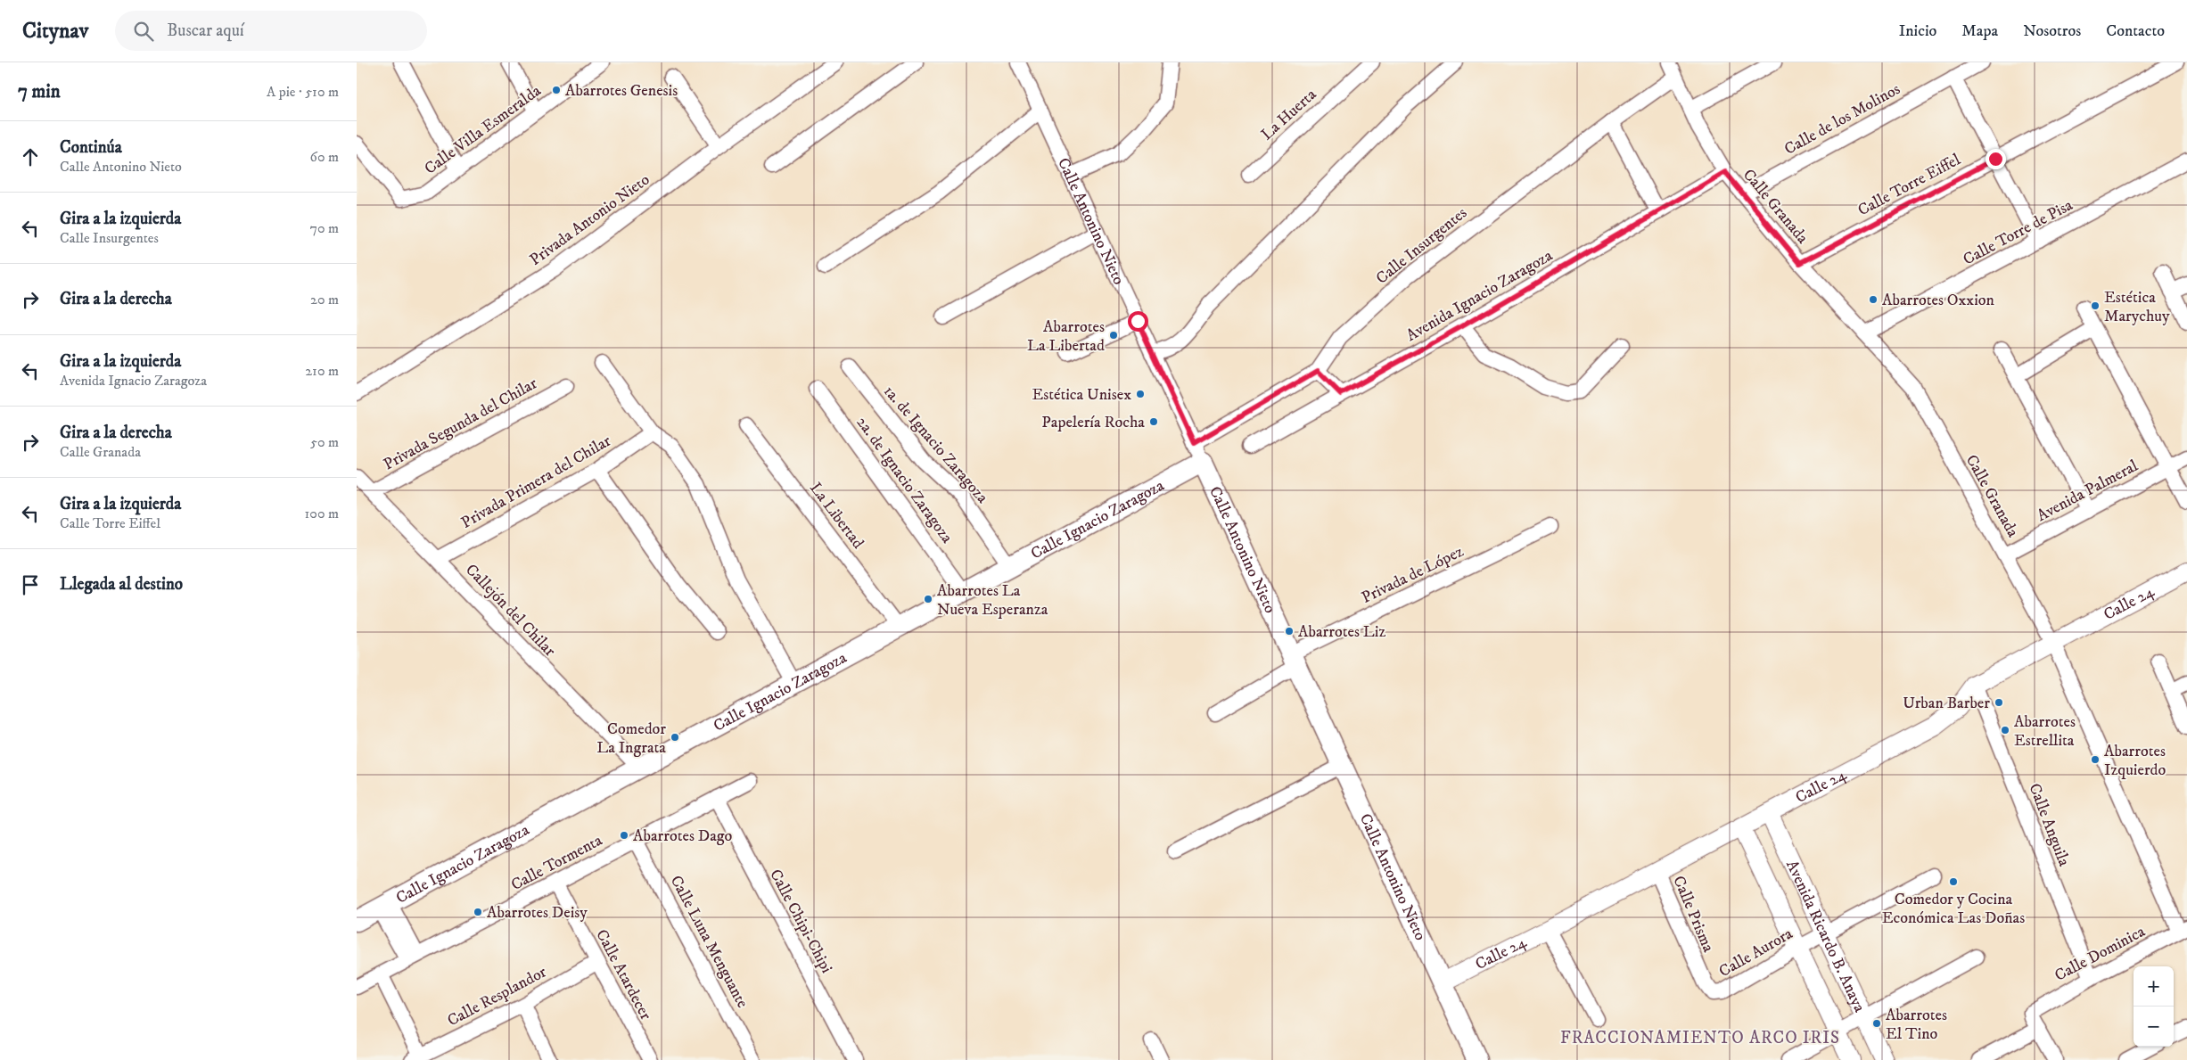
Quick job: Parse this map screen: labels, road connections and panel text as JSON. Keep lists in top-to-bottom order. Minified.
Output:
{"streets":{"main road":["Calle Antonino Nieto","Calle Ignacio Zaragoza"],"street":["La Huerta","Calle de los Molinos","Calle Villa Esmeralda","Calle Torre Eiffel","Calle Granada","Privada Antonio Nieto","Calle Torre de Pisa","Calle Insurgentes","Avenida Ignacio Zaragoza","Privada Segunda del Chilar","1a. de Ignacio Zaragoza","2a. de Ignacio Zaragoza","Privada Primera del Chilar","Avenida Palmeral","La Libertad","Privada de López","Calle 24","Callejón del Chilar","Calle Anguila","Calle Tormenta","Calle Prisma","Calle Chipi-Chipi","Avenida Ricardo B. Anaya","Calle Luna Menguante","Calle Aurora","Calle Dominica","Calle Atardecer","Calle Resplandor"]},"crossings":[["Calle de los Molinos","Calle Granada"],["Calle Torre Eiffel","Calle Granada"],["Calle Granada","Calle Torre de Pisa"],["Calle Granada","Calle Insurgentes"],["Calle Granada","Avenida Ignacio Zaragoza"],["Calle Granada","Avenida Palmeral"],["Calle Granada","Calle 24"],["Calle Granada","Calle Dominica"],["Calle Antonino Nieto","Calle Insurgentes"],["Calle Antonino Nieto","Calle Ignacio Zaragoza"],["Calle Antonino Nieto","Privada de López"],["Calle Antonino Nieto","Calle 24"],["Privada Segunda del Chilar","Callejón del Chilar"],["1a. de Ignacio Zaragoza","Calle Ignacio Zaragoza"],["2a. de Ignacio Zaragoza","Calle Ignacio Zaragoza"],["Privada Primera del Chilar","Callejón del Chilar"],["La Libertad","Calle Ignacio Zaragoza"],["Calle Ignacio Zaragoza","Callejón del Chilar"],["Calle 24","Calle Anguila"],["Calle 24","Calle Prisma"],["Calle 24","Avenida Ricardo B. Anaya"],["Calle Anguila","Calle Dominica"],["Calle Tormenta","Calle Chipi-Chipi"],["Calle Tormenta","Calle Luna Menguante"],["Calle Tormenta","Calle Atardecer"],["Calle Prisma","Calle Aurora"],["Avenida Ricardo B. Anaya","Calle Aurora"],["Calle Atardecer","Calle Resplandor"]],"districts":["FRACCIONAMIENTO ARCO IRIS"],"places":["Abarrotes Genesis","Abarrotes Oxxion","Estética Marychuy","Abarrotes La Libertad","Estética Unisex","Papelería Rocha","Abarrotes La Nueva Esperanza","Abarrotes Liz","Urban Barber","Abarrotes Estrellita","Comedor La Ingrata","Abarrotes Izquierdo","Abarrotes Dago","Comedor y Cocina Económica Las Doñas","Abarrotes Deisy","Abarrotes El Tino"],"page":{"header":"Citynav","search":"Buscar aquí","nav":["Inicio","Mapa","Nosotros","Contacto"],"heading":["7 min","A pie · 510 m"],"list":[["Continúa","Calle Antonino Nieto","60 m"],["Gira a la izquierda","Calle Insurgentes","70 m"],["Gira a la derecha","20 m"],["Gira a la izquierda","Avenida Ignacio Zaragoza","210 m"],["Gira a la derecha","Calle Granada","50 m"],["Gira a la izquierda","Calle Torre Eiffel","100 m"],"Llegada al destino"],"map_buttons":["+","−"]}}
